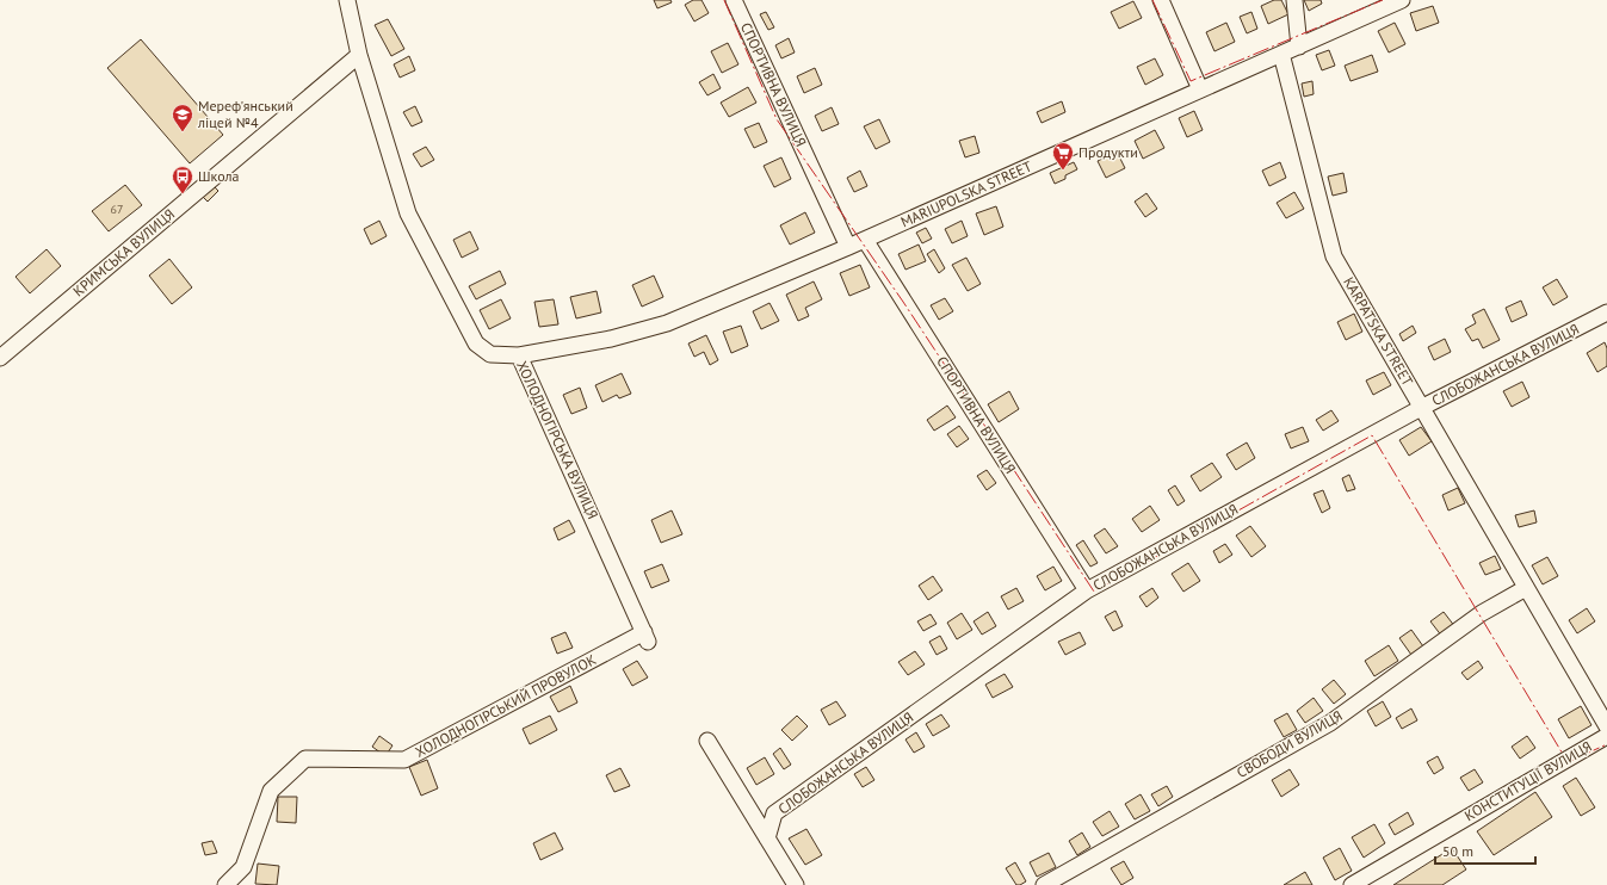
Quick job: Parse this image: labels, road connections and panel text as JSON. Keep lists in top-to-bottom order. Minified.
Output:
{"streets":{"street":["СПОРТИВНА ВУЛИЦЯ","MARIUPOLSKA STREET","КРИМСЬКА ВУЛИЦЯ","KARPATSKA STREET","СЛОБОЖАНСЬКА ВУЛИЦЯ","ХОЛОДНОГІРСЬКА ВУЛИЦЯ","ХОЛОДНОГІРСЬКИЙ ПРОВУЛОК","СВОБОДИ ВУЛИЦЯ","КОНСТИТУЦІЇ ВУЛИЦЯ"]},"crossings":[["СПОРТИВНА ВУЛИЦЯ","MARIUPOLSKA STREET"],["СПОРТИВНА ВУЛИЦЯ","СЛОБОЖАНСЬКА ВУЛИЦЯ"],["MARIUPOLSKA STREET","KARPATSKA STREET"],["MARIUPOLSKA STREET","ХОЛОДНОГІРСЬКА ВУЛИЦЯ"],["КРИМСЬКА ВУЛИЦЯ","ХОЛОДНОГІРСЬКА ВУЛИЦЯ"],["KARPATSKA STREET","СЛОБОЖАНСЬКА ВУЛИЦЯ"],["KARPATSKA STREET","СВОБОДИ ВУЛИЦЯ"],["ХОЛОДНОГІРСЬКА ВУЛИЦЯ","ХОЛОДНОГІРСЬКИЙ ПРОВУЛОК"]],"places":{"school or university":["Мереф'янський ліцей №4"],"supermarket":["Продукти"],"bus stop":["Школа"]},"house_numbers":["67"],"scale_bar":"50 m"}
